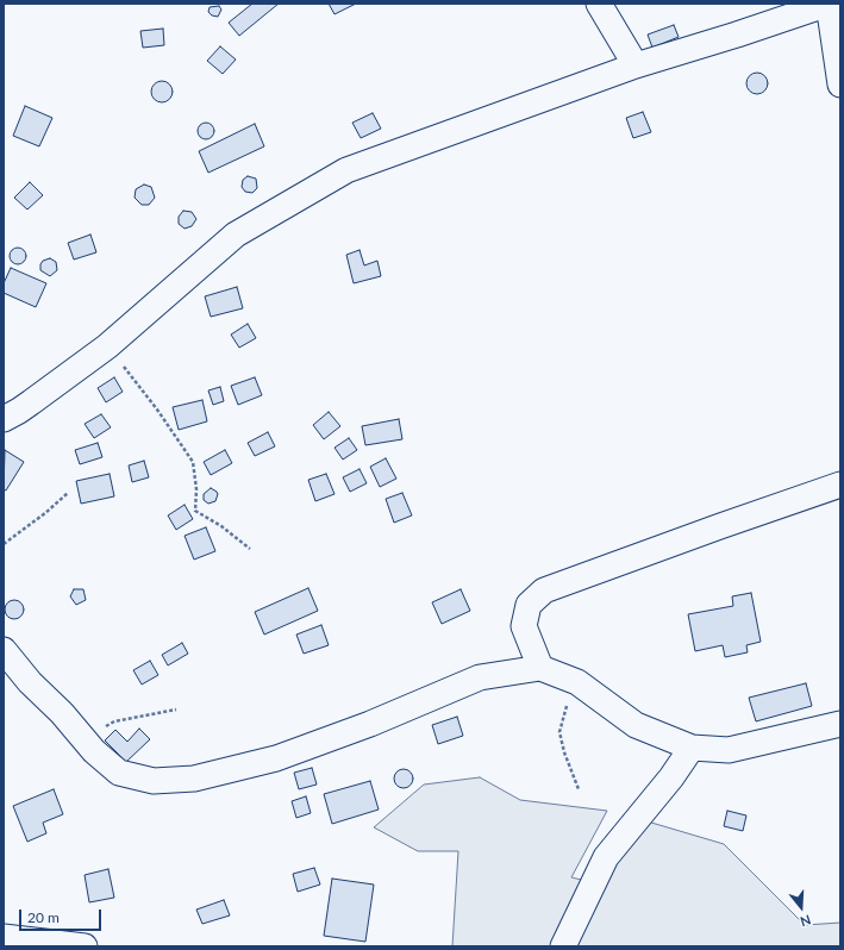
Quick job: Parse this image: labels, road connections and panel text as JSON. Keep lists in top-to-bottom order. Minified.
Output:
{"scale_bar":"20 m","north":"bottom"}
